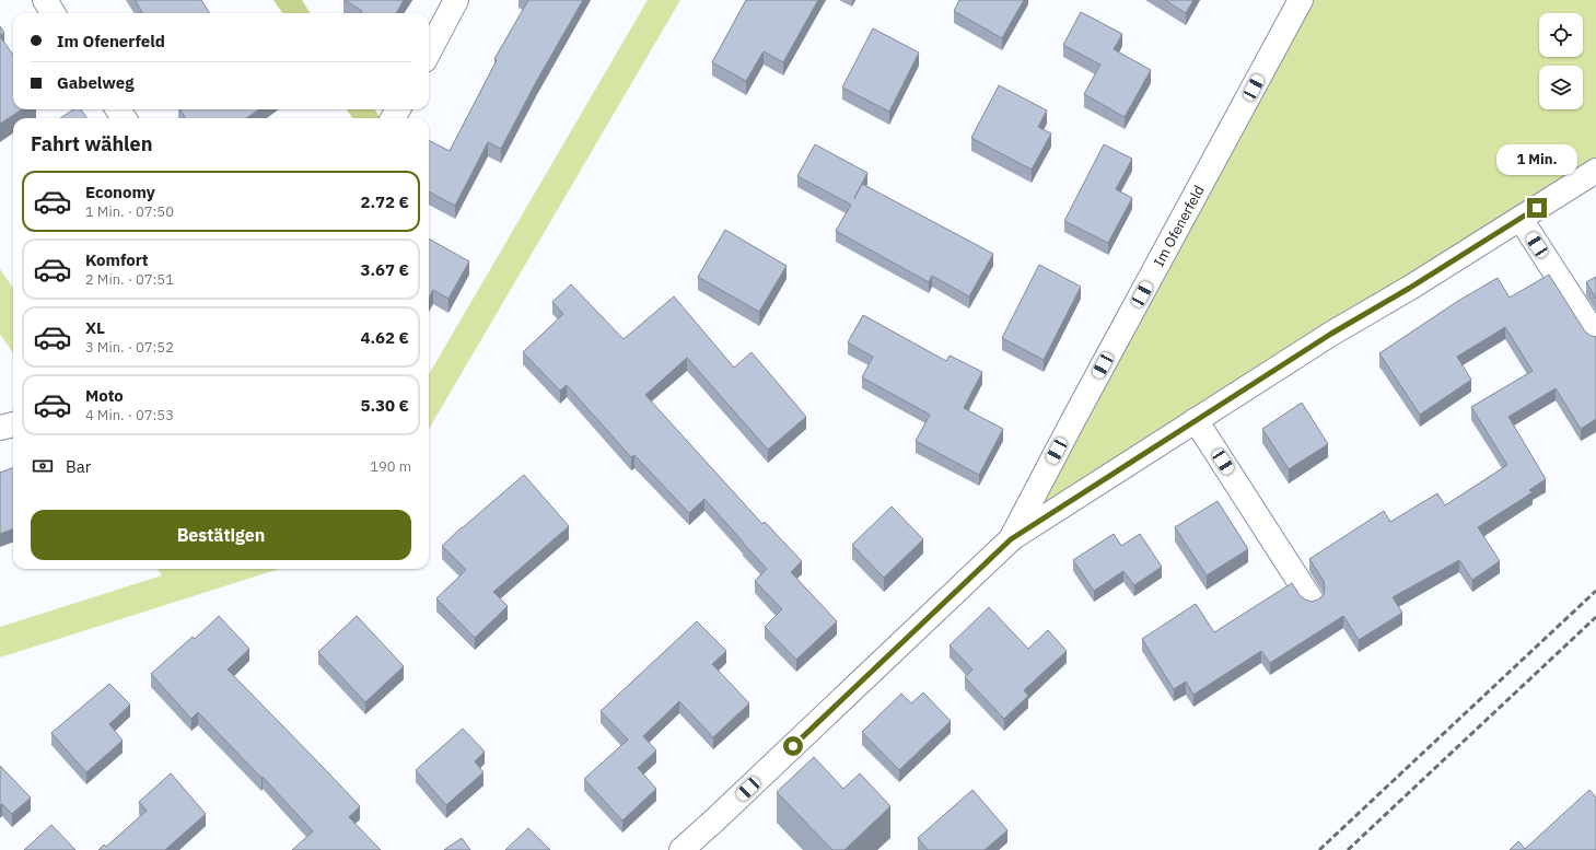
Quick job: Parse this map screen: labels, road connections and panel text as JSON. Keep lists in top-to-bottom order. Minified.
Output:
{"streets":{"street":["Im Ofenerfeld"]},"page":{"banner":["Im Ofenerfeld","Gabelweg"],"heading":"Fahrt wählen","bubble":"1 Min.","list":[{"name":"Economy","note":"1 Min. · 07:50","value":"2.72 €"},{"name":"Komfort","note":"2 Min. · 07:51","value":"3.67 €"},{"name":"XL","note":"3 Min. · 07:52","value":"4.62 €"},{"name":"Moto","note":"4 Min. · 07:53","value":"5.30 €"}],"pay":["Bar","190 m"],"buttons":"Bestätigen"}}
